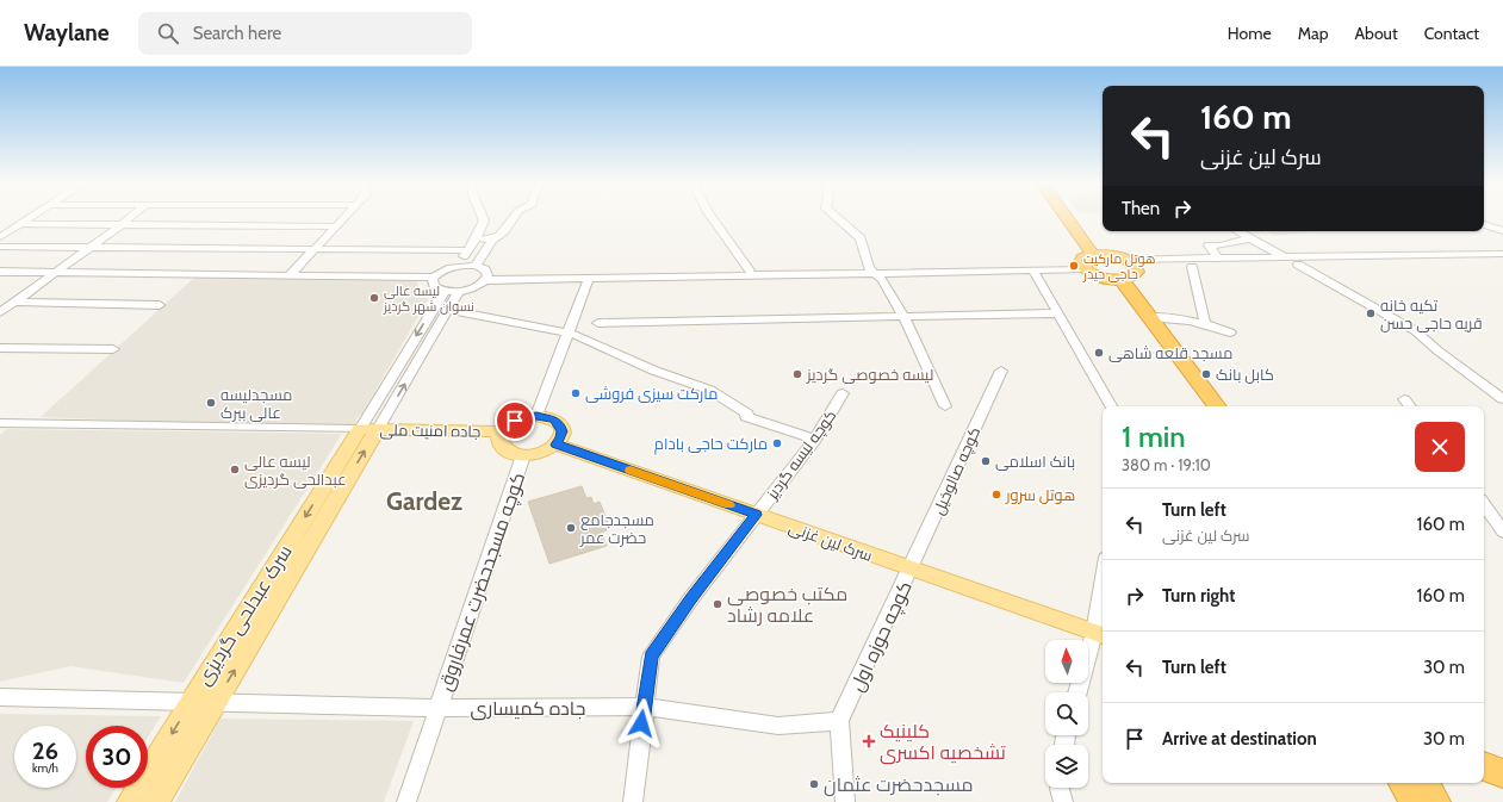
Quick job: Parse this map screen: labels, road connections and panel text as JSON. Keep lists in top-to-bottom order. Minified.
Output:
{"streets":{"main road":["جاده امنیت ملی","سرک لین غزنی","سرک عبدلحی گردیزی"],"street":["کوچه لیسه گردیز","کوچه صالوخیل","کوچه مسجدحضرت عمرفاروق","کوچه حوزه اول","جاده کمیساری"]},"crossings":[["جاده امنیت ملی","سرک لین غزنی"],["جاده امنیت ملی","کوچه مسجدحضرت عمرفاروق"],["جاده امنیت ملی","سرک عبدلحی گردیزی"],["کوچه لیسه گردیز","سرک لین غزنی"],["کوچه لیسه گردیز","جاده کمیساری"],["کوچه صالوخیل","سرک لین غزنی"],["کوچه صالوخیل","کوچه حوزه اول"],["سرک لین غزنی","کوچه مسجدحضرت عمرفاروق"],["سرک لین غزنی","کوچه حوزه اول"],["کوچه مسجدحضرت عمرفاروق","جاده کمیساری"],["سرک عبدلحی گردیزی","جاده کمیساری"],["کوچه حوزه اول","جاده کمیساری"]],"districts":["Gardez"],"places":{"other":["هوتل مارکیت حاجی حیدر","لیسه عالی نسوان شهر گردیز","تکیه خانه قریه حاجی حسن","مسجد قلعه شاهی","لیسه خصوصی گردیز","کابل بانک","مارکت سیزی فروشی","مسجدلیسه عالی ببرک","مارکت حاجی بادام","بانک اسلامی","لیسه عالی عبدالحی گردیزی","هوتل سرور","مسجدجامع حضرت عمر","مکتب خصوصی علامه رشاد","مسجدحضرت عثمان"],"health":["کلینیک تشخصیه اکسری"]},"north":"top","page":{"header":"Waylane","search":"Search here","nav":["Home","Map","About","Contact"],"turn":["160 m","سرک لین غزنی"],"then":"Then","heading":["1 min","380 m · 19:10"],"list":[{"name":"Turn left","note":"سرک لین غزنی","value":"160 m"},{"name":"Turn right","value":"160 m"},{"name":"Turn left","value":"30 m"},{"name":"Arrive at destination","value":"30 m"}],"speed":"26 km/h","limit":"30"}}
